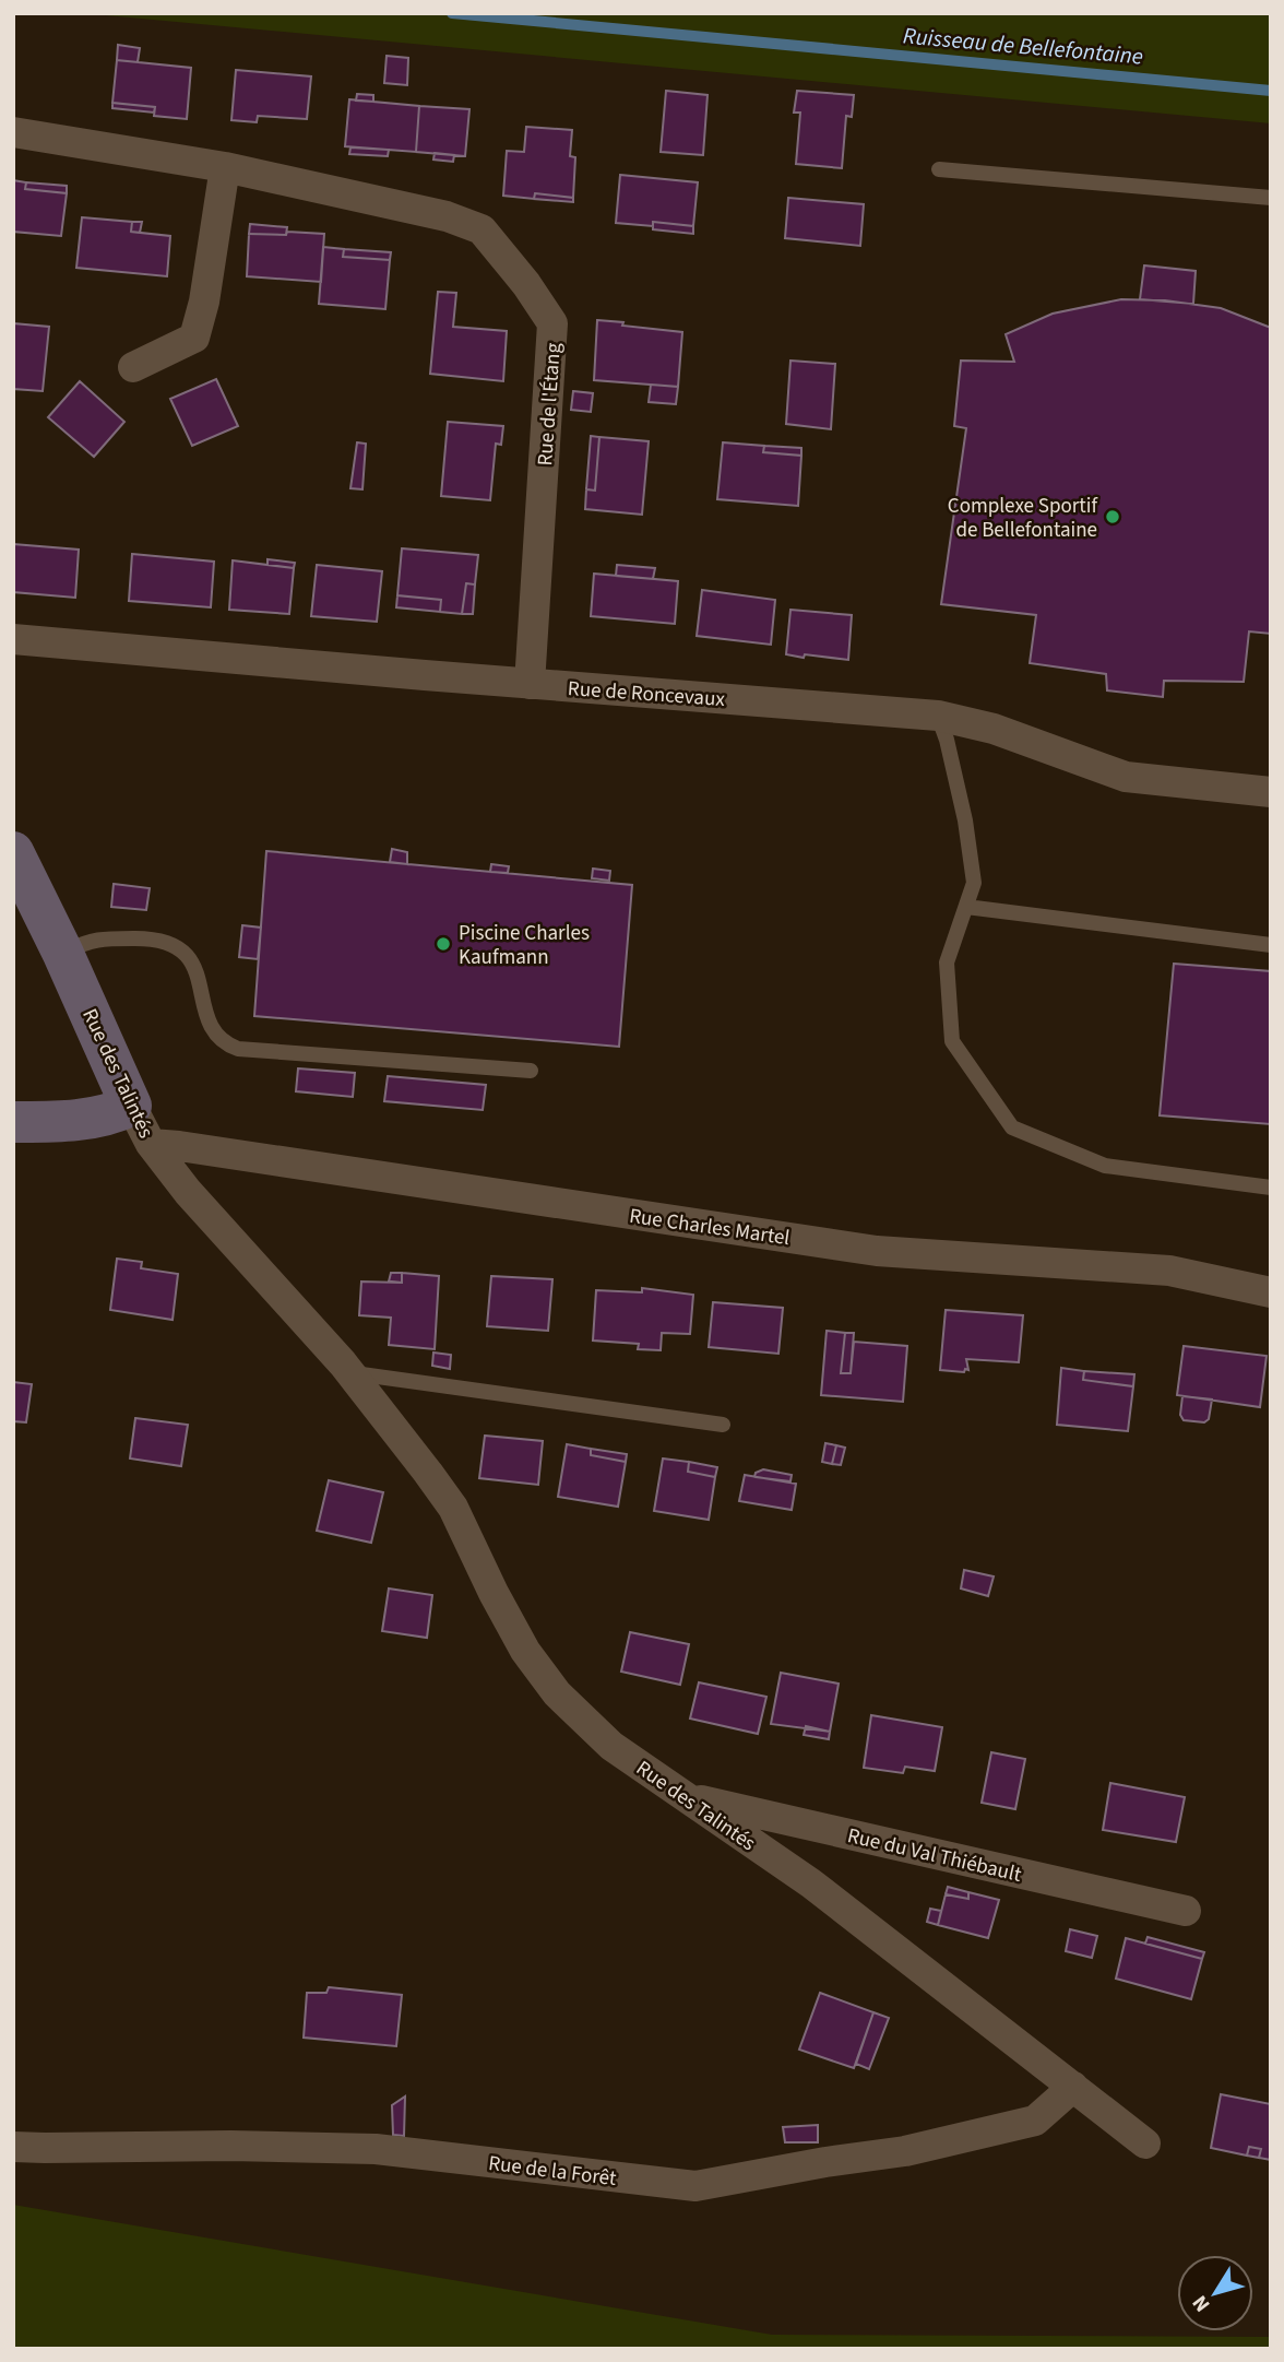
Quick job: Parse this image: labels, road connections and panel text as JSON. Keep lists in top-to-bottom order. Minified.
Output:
{"streets":{"street":["Rue de l'Étang","Rue de Roncevaux","Rue des Talintés","Rue Charles Martel","Rue du Val Thiébault","Rue de la Forêt"]},"crossings":[["Rue de l'Étang","Rue de Roncevaux"],["Rue des Talintés","Rue Charles Martel"],["Rue des Talintés","Rue du Val Thiébault"],["Rue des Talintés","Rue de la Forêt"]],"water":["Ruisseau de Bellefontaine"],"places":["Complexe Sportif de Bellefontaine","Piscine Charles Kaufmann"],"north":"bottom left"}
